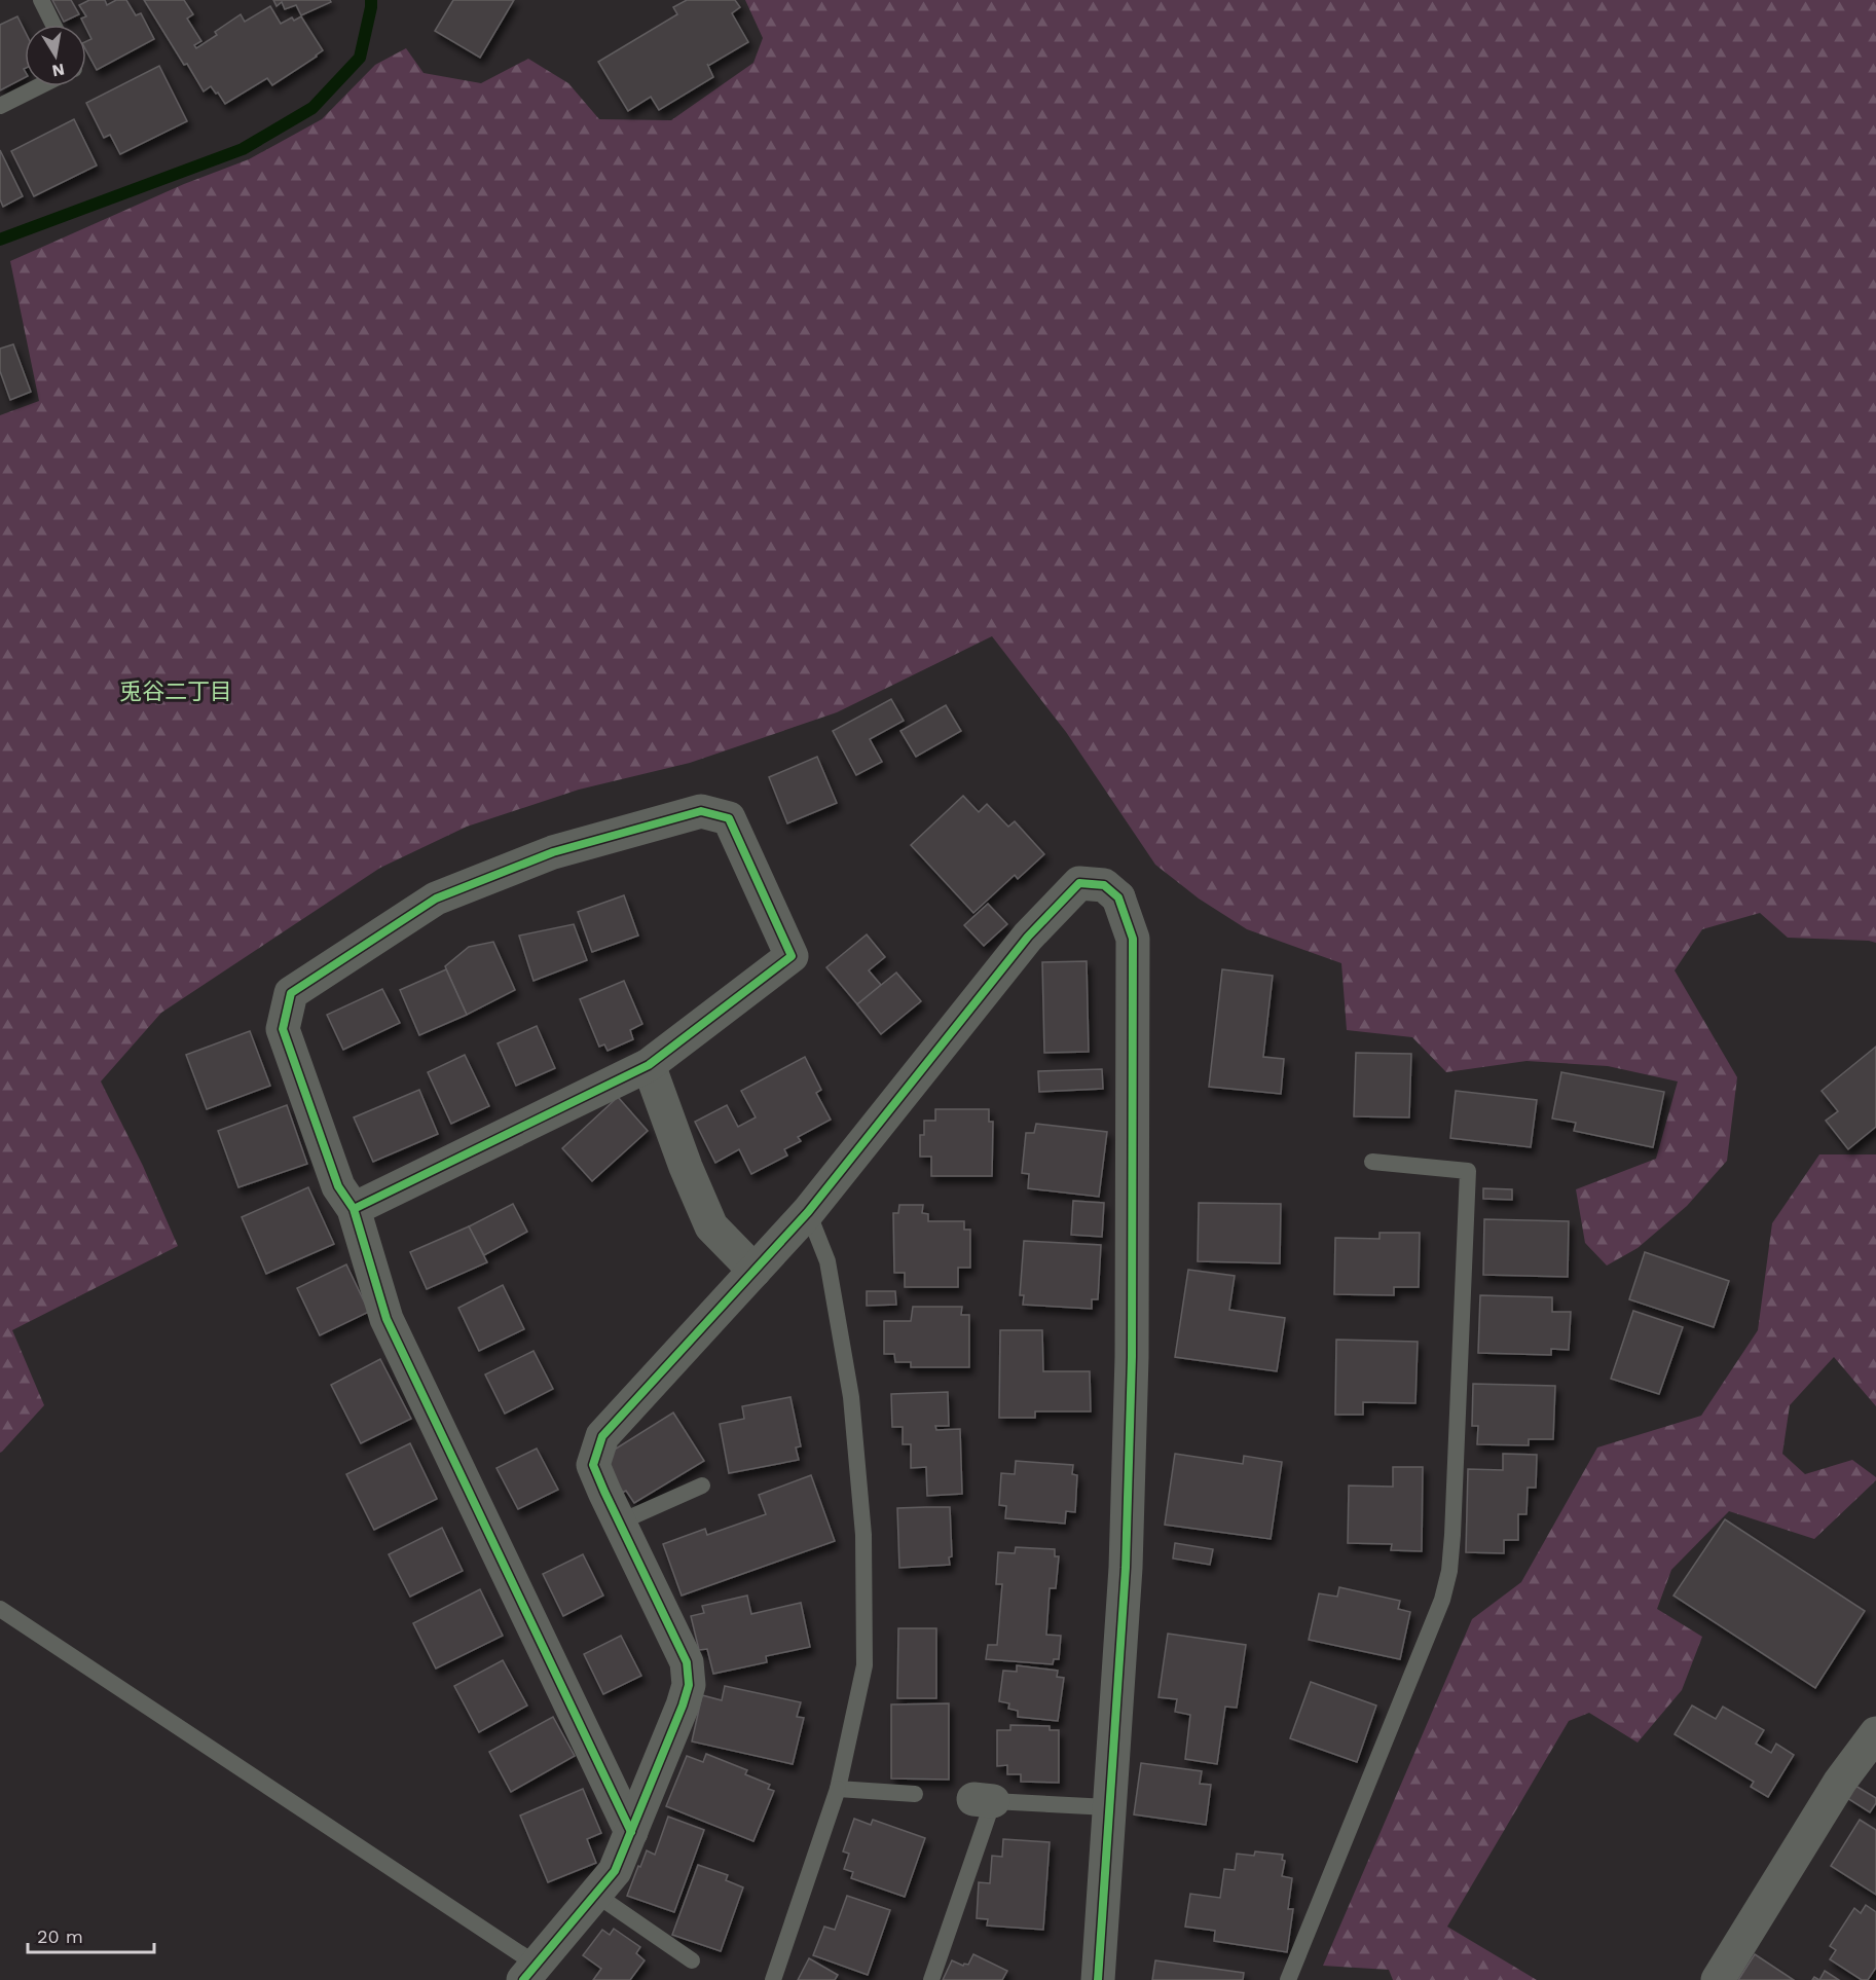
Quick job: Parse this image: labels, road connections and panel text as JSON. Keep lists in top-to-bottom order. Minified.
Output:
{"districts":["兎谷二丁目"],"scale_bar":"20 m","north":"bottom"}
